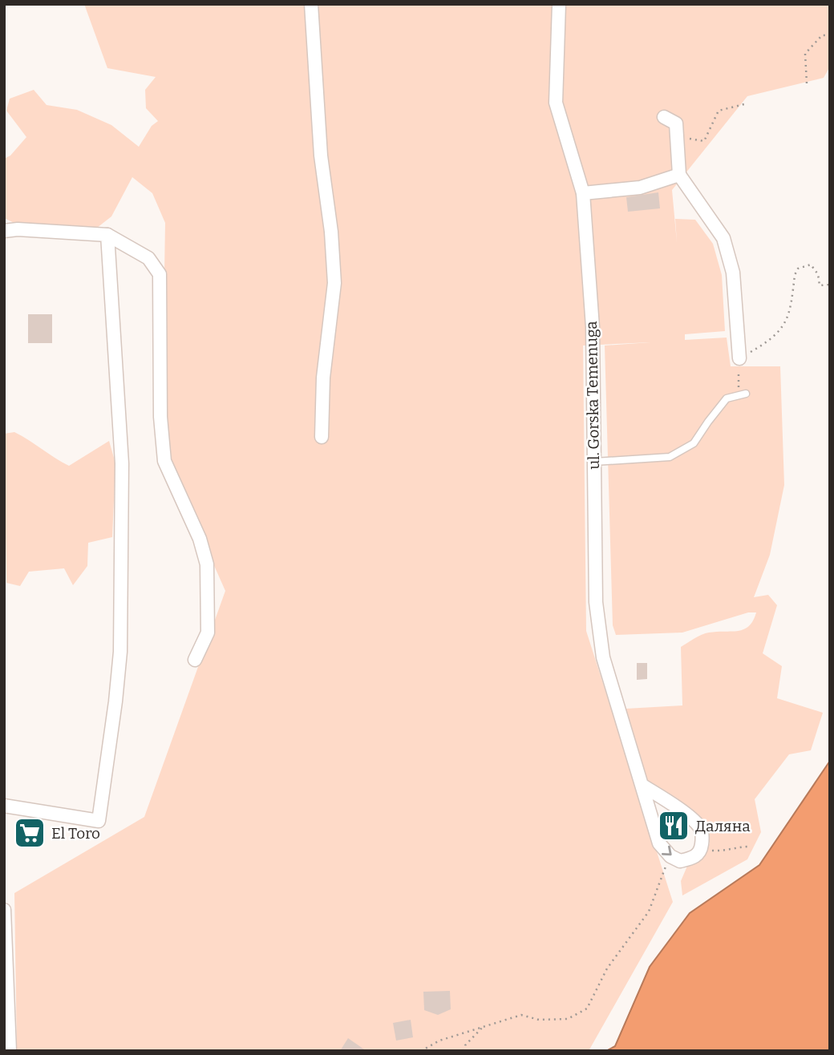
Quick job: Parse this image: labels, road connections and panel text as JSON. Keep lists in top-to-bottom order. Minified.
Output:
{"streets":{"street":["ul. Gorska Temenuga"]},"places":{"restaurant":["Даляна"],"supermarket":["El Toro"]}}
